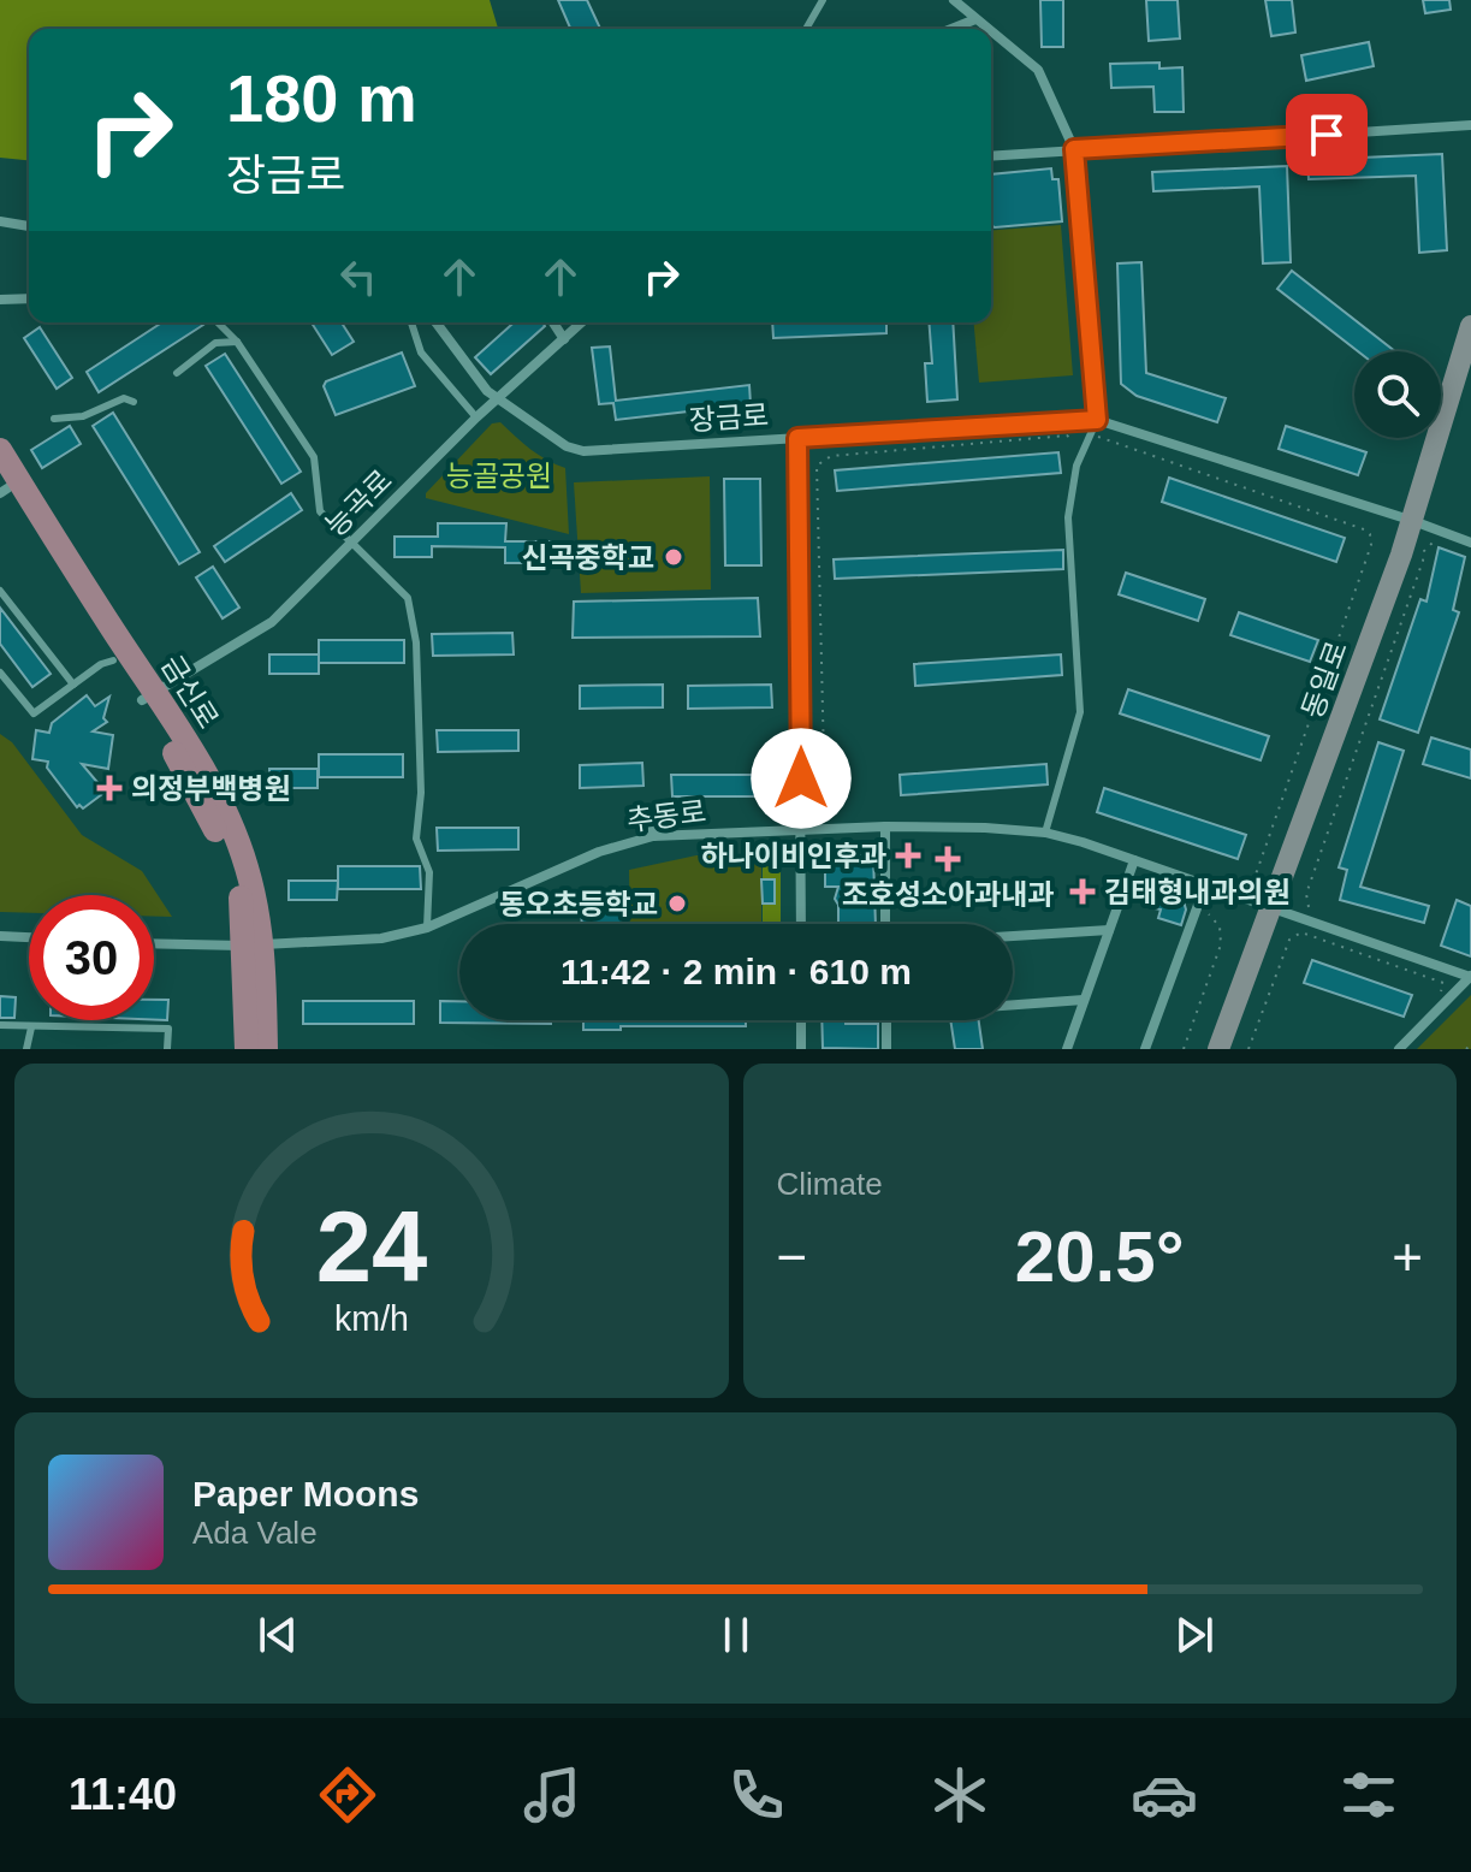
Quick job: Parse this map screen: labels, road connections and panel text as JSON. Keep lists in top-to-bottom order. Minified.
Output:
{"streets":{"main road":["금신로"],"street":["장금로","능곡로","동일로","추동로"]},"crossings":[["장금로","능곡로"],["장금로","동일로"],["능곡로","금신로"],["동일로","추동로"],["금신로","추동로"]],"parks":["능골공원"],"places":{"other":["신곡중학교","동오초등학교"],"health":["의정부백병원","하나이비인후과","조호성소아과내과","김태형내과의원"]},"page":{"turn":["180 m","장금로"],"limit":"30","trip":"11:42 · 2 min · 610 m","tile":"Climate","heat":["−","20.5°","+"],"song":["Paper Moons","Ada Vale"],"tabs":"11:40","gauge":["24","km/h"]}}
